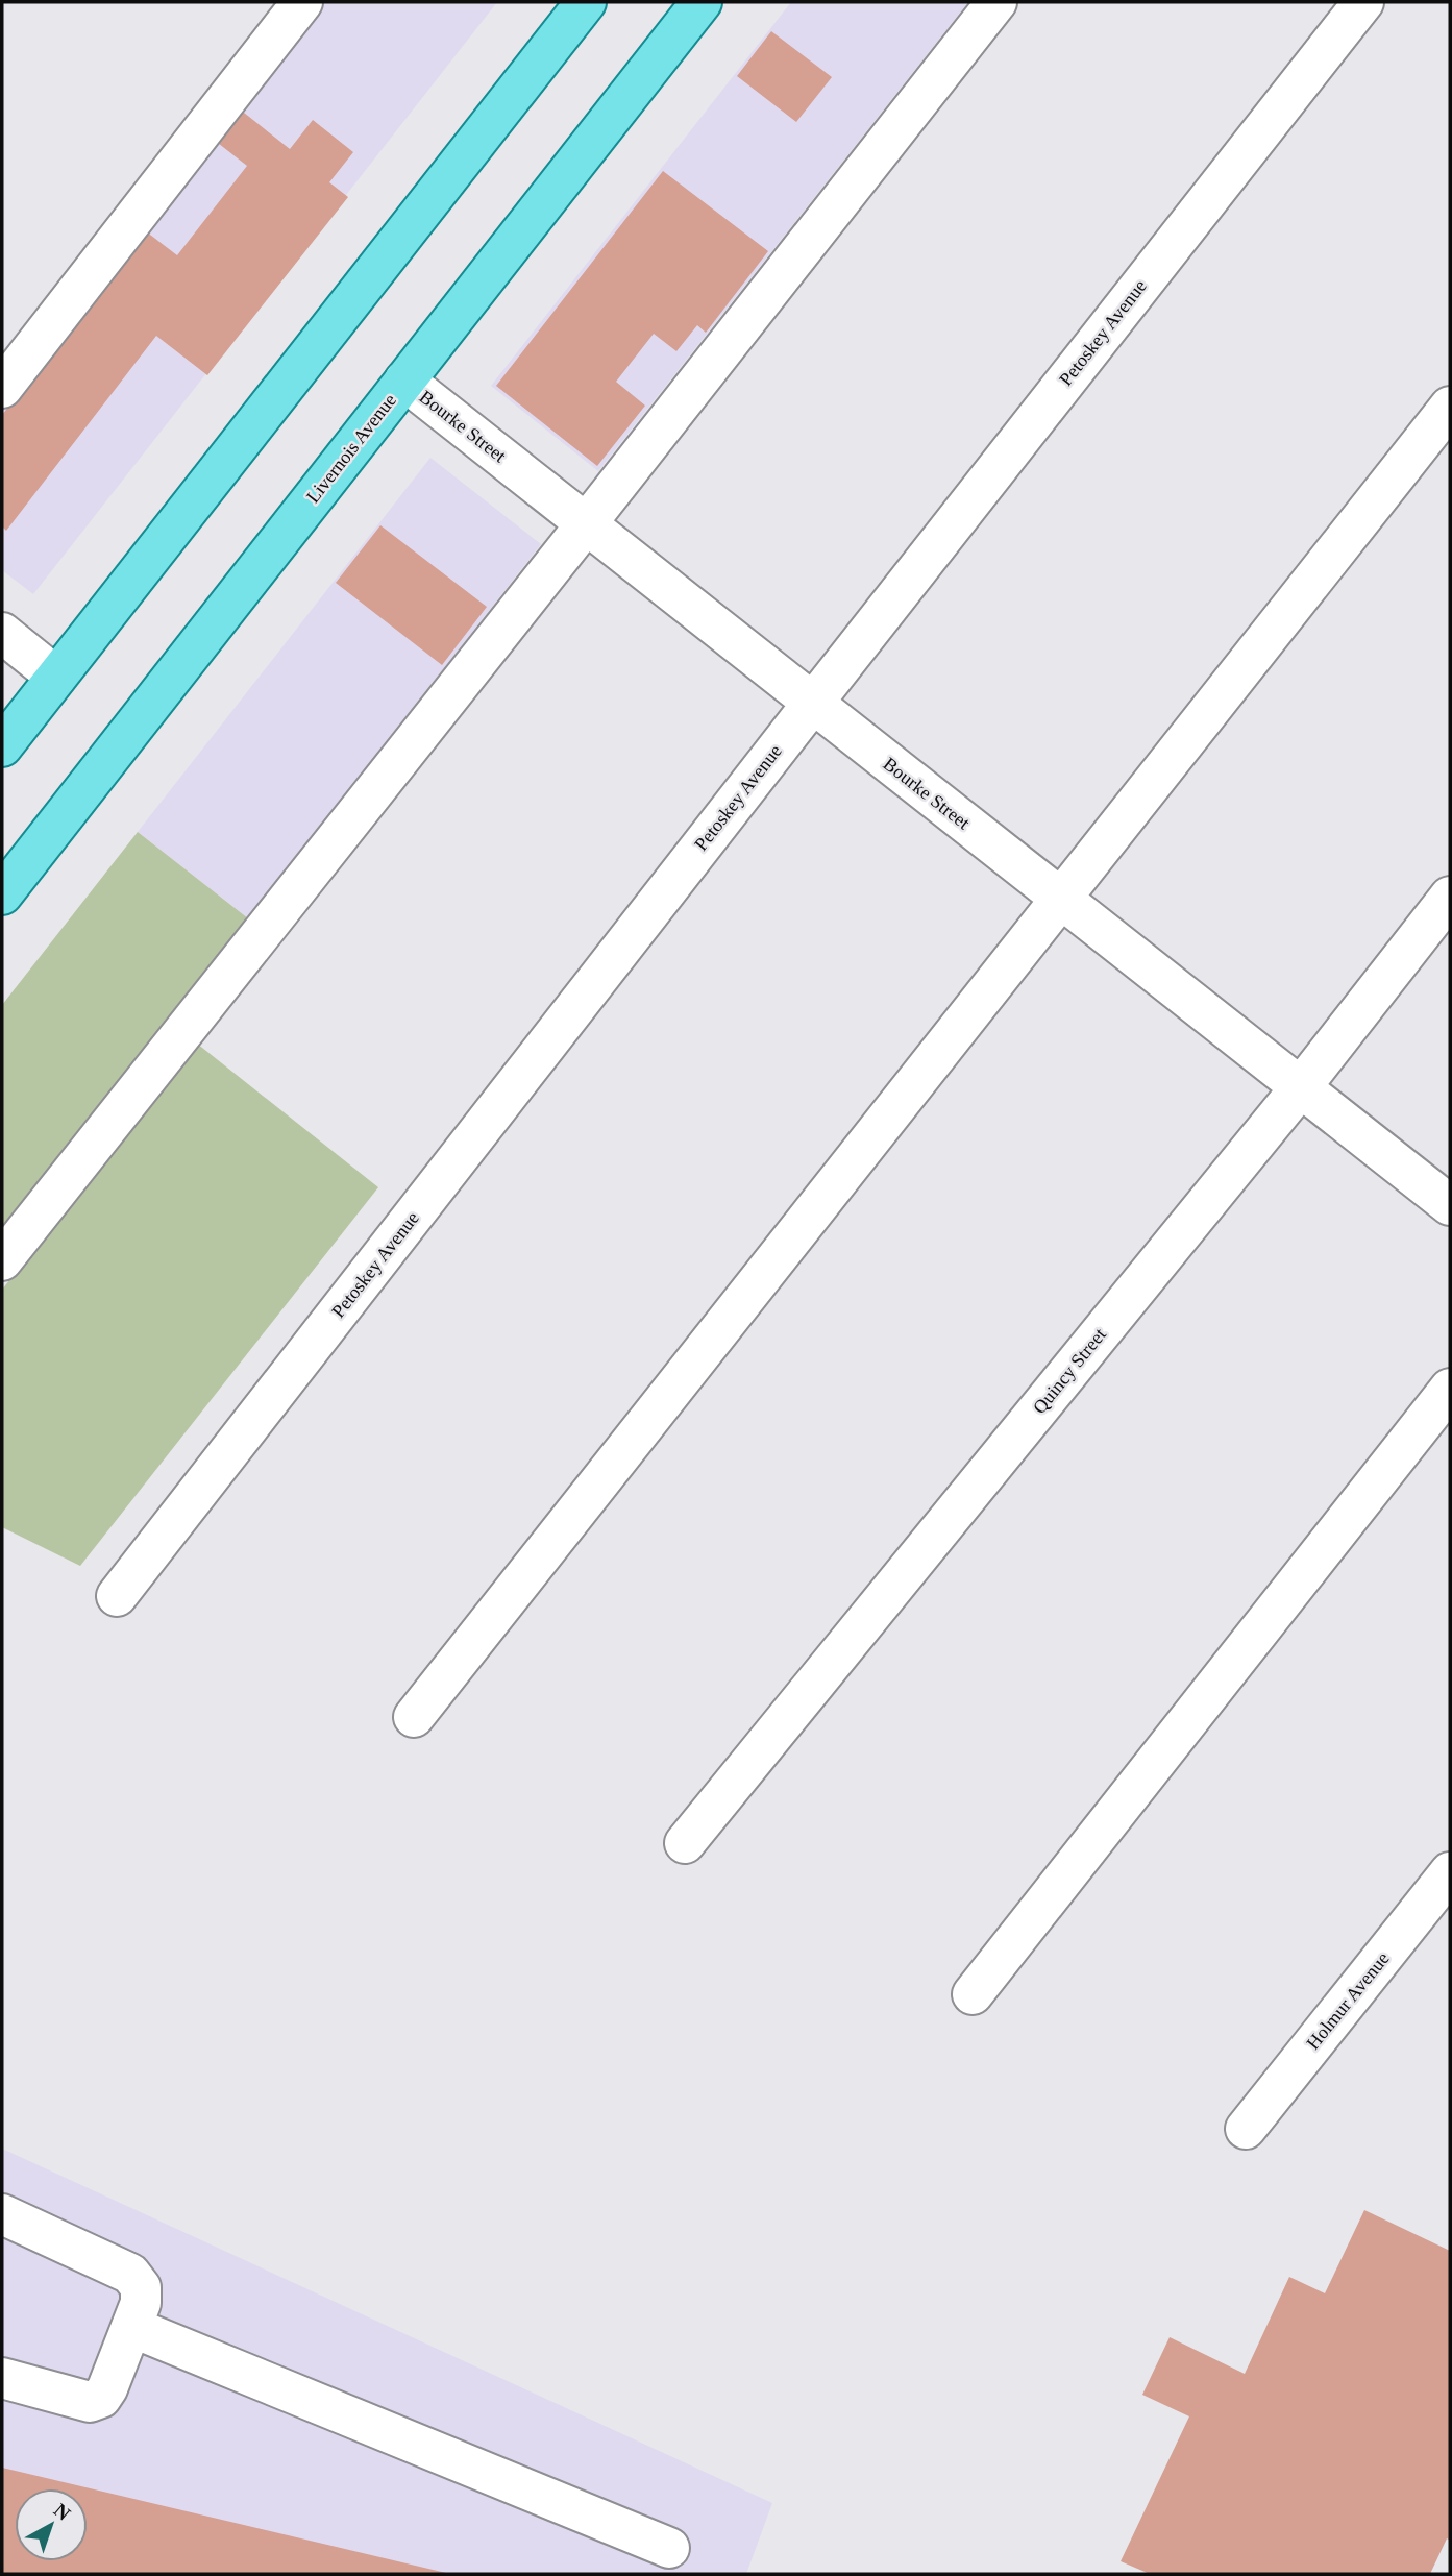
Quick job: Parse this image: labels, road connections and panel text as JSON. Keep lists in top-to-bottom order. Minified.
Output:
{"streets":{"main road":["Livernois Avenue"],"street":["Petoskey Avenue","Bourke Street","Quincy Street","Holmur Avenue"]},"crossings":[["Petoskey Avenue","Bourke Street"],["Bourke Street","Livernois Avenue"],["Bourke Street","Quincy Street"]],"north":"top right"}
